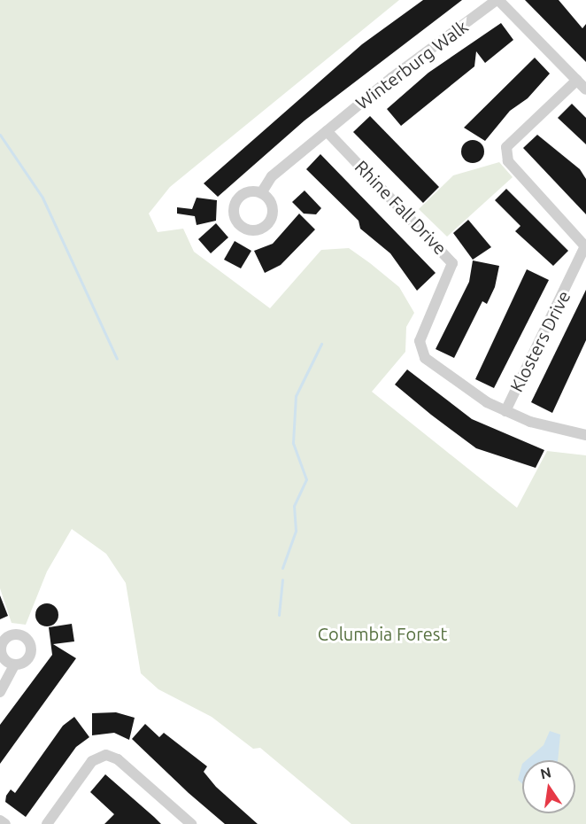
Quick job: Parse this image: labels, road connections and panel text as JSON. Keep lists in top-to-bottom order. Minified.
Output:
{"streets":{"street":["Winterburg Walk","Rhine Fall Drive","Klosters Drive"]},"crossings":[["Winterburg Walk","Rhine Fall Drive"],["Rhine Fall Drive","Klosters Drive"]],"parks":["Columbia Forest"],"north":"top"}
